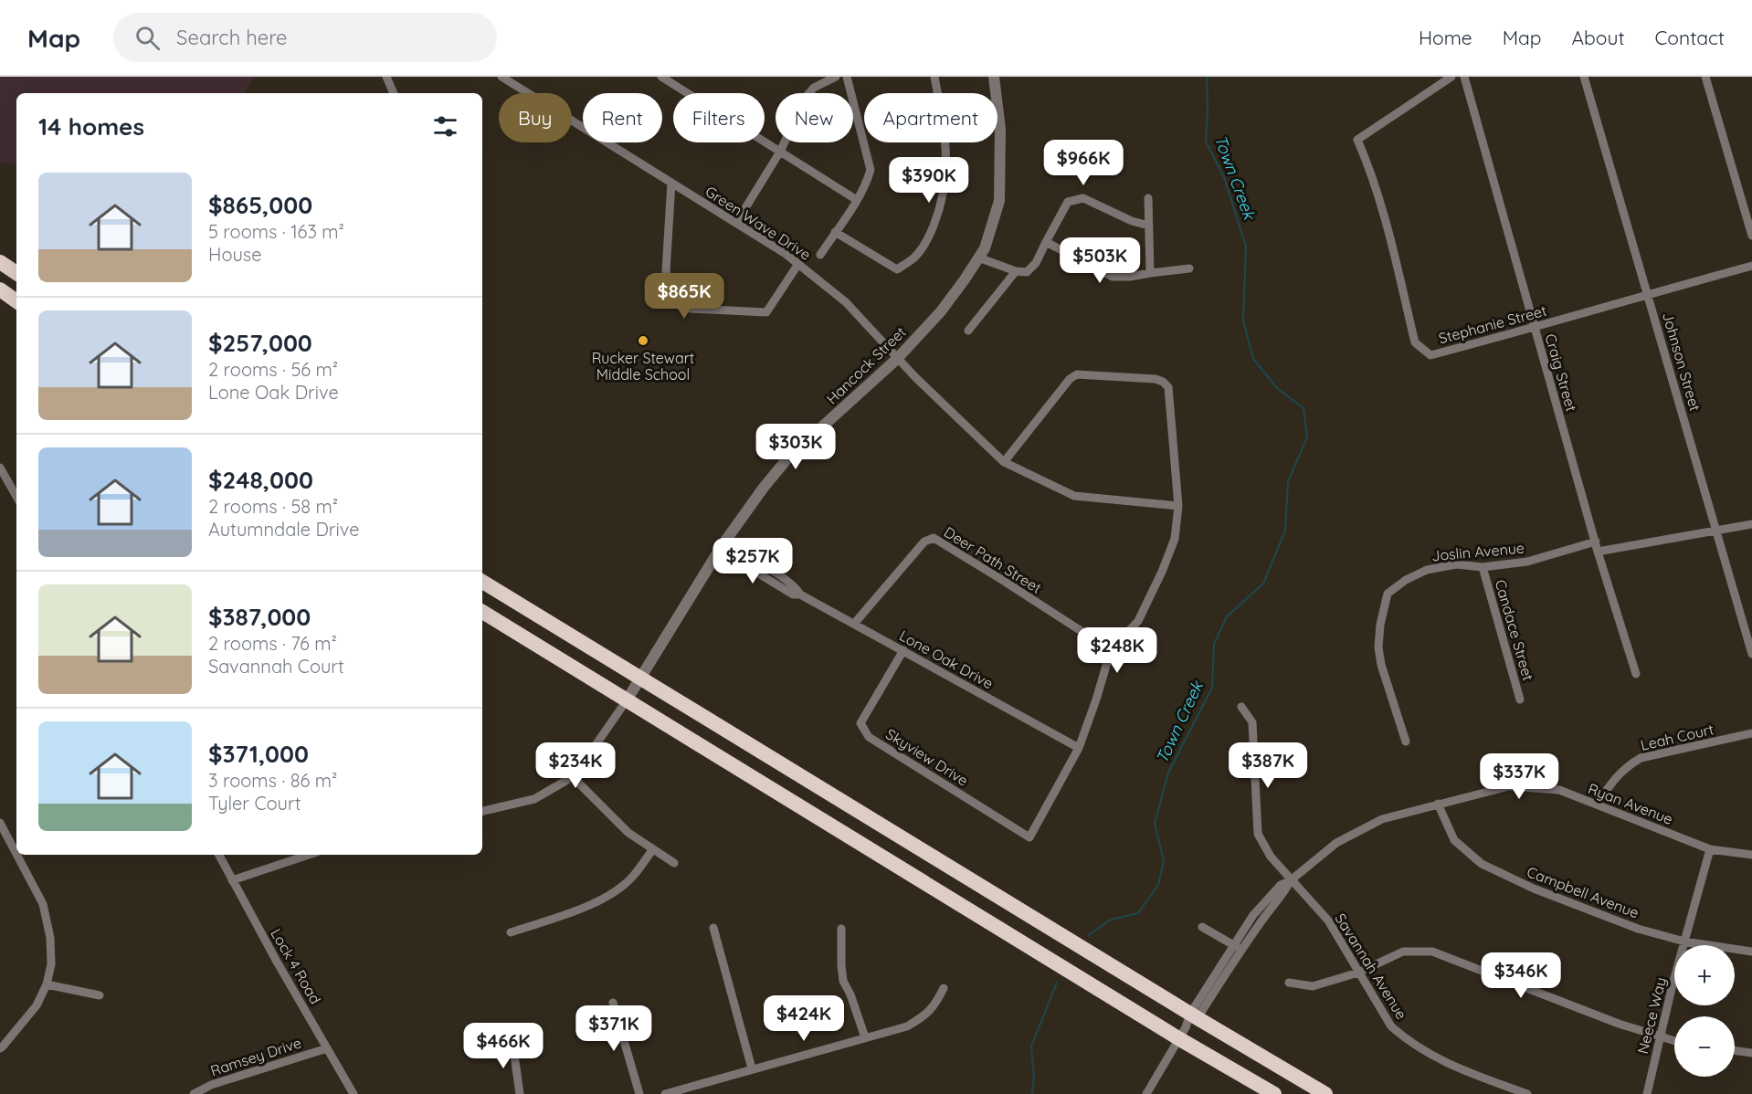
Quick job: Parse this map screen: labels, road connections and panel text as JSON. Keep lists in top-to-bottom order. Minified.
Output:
{"streets":{"street":["Green Wave Drive","Stephanie Street","Johnson Street","Hancock Street","Craig Street","Joslin Avenue","Deer Path Street","Candace Street","Lone Oak Drive","Leah Court","Skyview Drive","Ryan Avenue","Campbell Avenue","Lock 4 Road","Savannah Avenue","Neece Way","Ramsey Drive"]},"crossings":[["Green Wave Drive","Hancock Street"],["Stephanie Street","Johnson Street"],["Stephanie Street","Craig Street"],["Hancock Street","Lone Oak Drive"],["Craig Street","Joslin Avenue"],["Joslin Avenue","Candace Street"],["Deer Path Street","Lone Oak Drive"],["Lone Oak Drive","Skyview Drive"],["Leah Court","Ryan Avenue"],["Ryan Avenue","Campbell Avenue"],["Ryan Avenue","Savannah Avenue"],["Ryan Avenue","Neece Way"],["Campbell Avenue","Neece Way"],["Lock 4 Road","Ramsey Drive"]],"water":["Town Creek"],"places":["Rucker Stewart Middle School"],"page":{"header":"Map","search":"Search here","nav":["Home","Map","About","Contact"],"chip":["Buy","Rent","Filters","New","Apartment"],"heading":"14 homes","price":["$966K","$390K","$503K","$865K","$303K","$257K","$248K","$234K","$387K","$337K","$346K","$424K","$371K","$466K"],"list":[{"name":"$865,000","note":"5 rooms · 163 m² · House"},{"name":"$257,000","note":"2 rooms · 56 m² · Lone Oak Drive"},{"name":"$248,000","note":"2 rooms · 58 m² · Autumndale Drive"},{"name":"$387,000","note":"2 rooms · 76 m² · Savannah Court"},{"name":"$371,000","note":"3 rooms · 86 m² · Tyler Court"}],"map_buttons":["+","−"]}}
